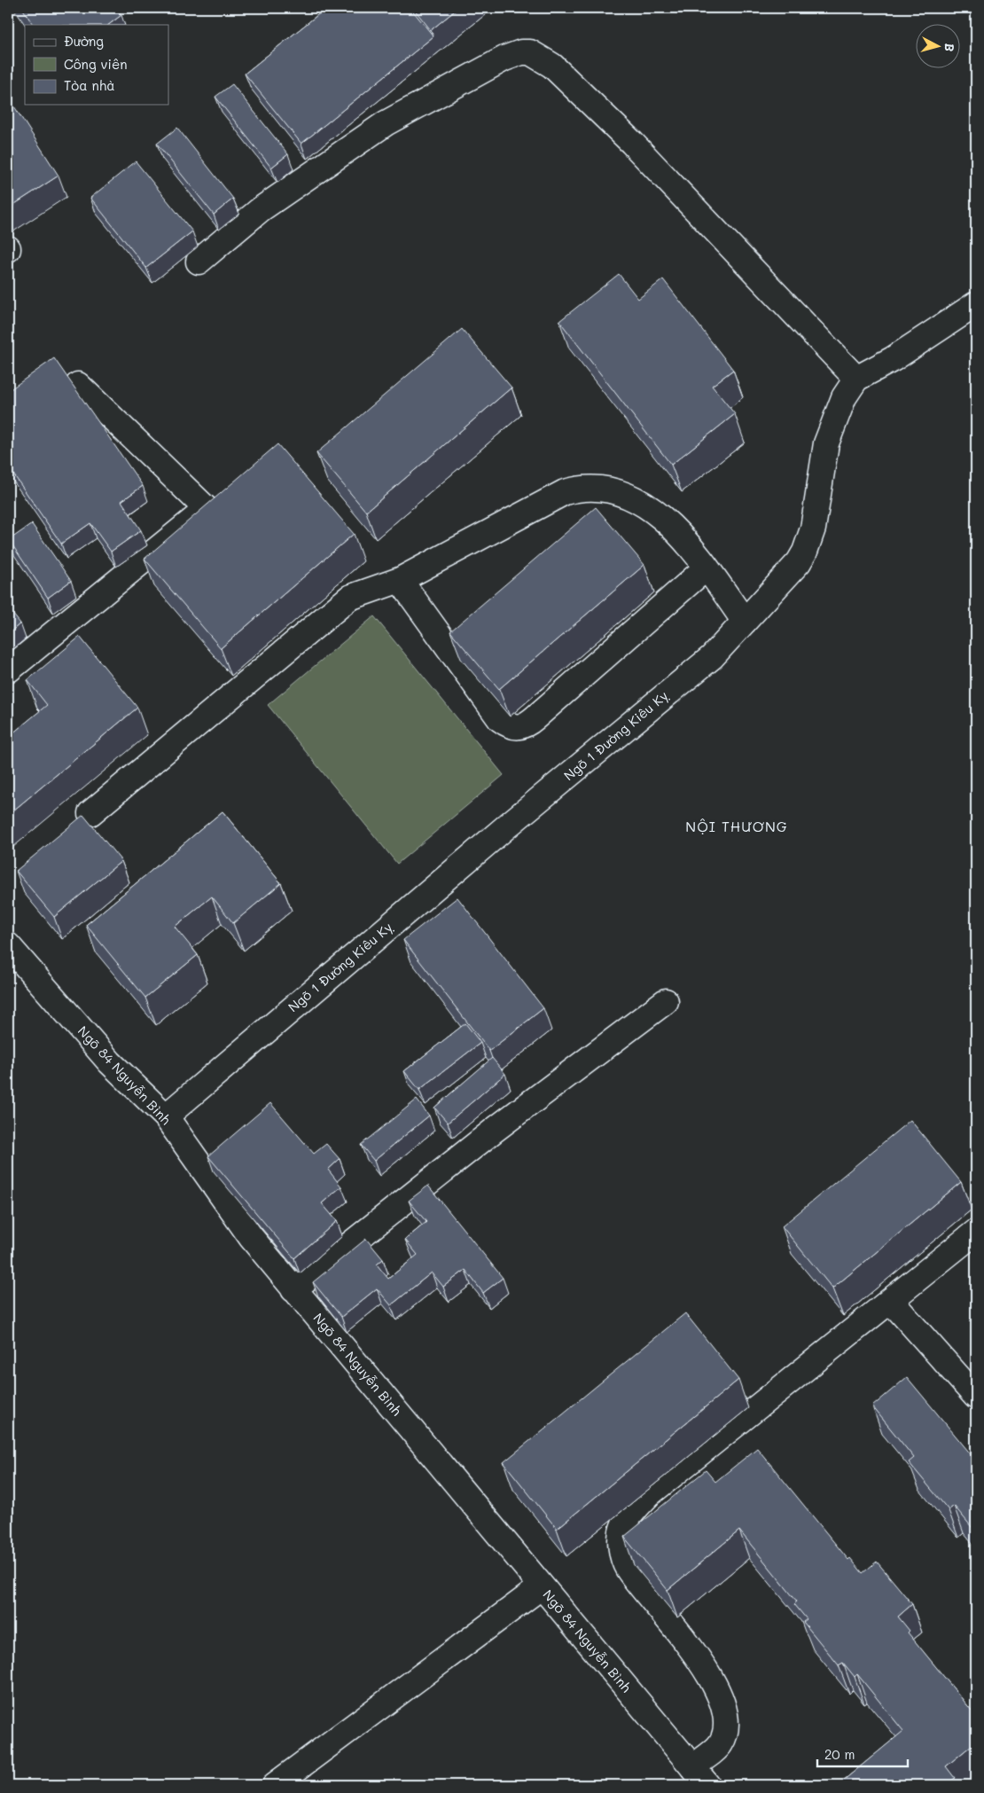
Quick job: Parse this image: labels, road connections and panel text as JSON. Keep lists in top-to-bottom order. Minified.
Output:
{"streets":{"street":["Ngõ 1 Đường Kiêu Kỵ","Ngõ 84 Nguyễn Bình"]},"crossings":[["Ngõ 1 Đường Kiêu Kỵ","Ngõ 84 Nguyễn Bình"]],"districts":["NỘI THƯƠNG"],"legend":["Đường","Công viên","Tòa nhà"],"scale_bar":"20 m","north":"right"}
